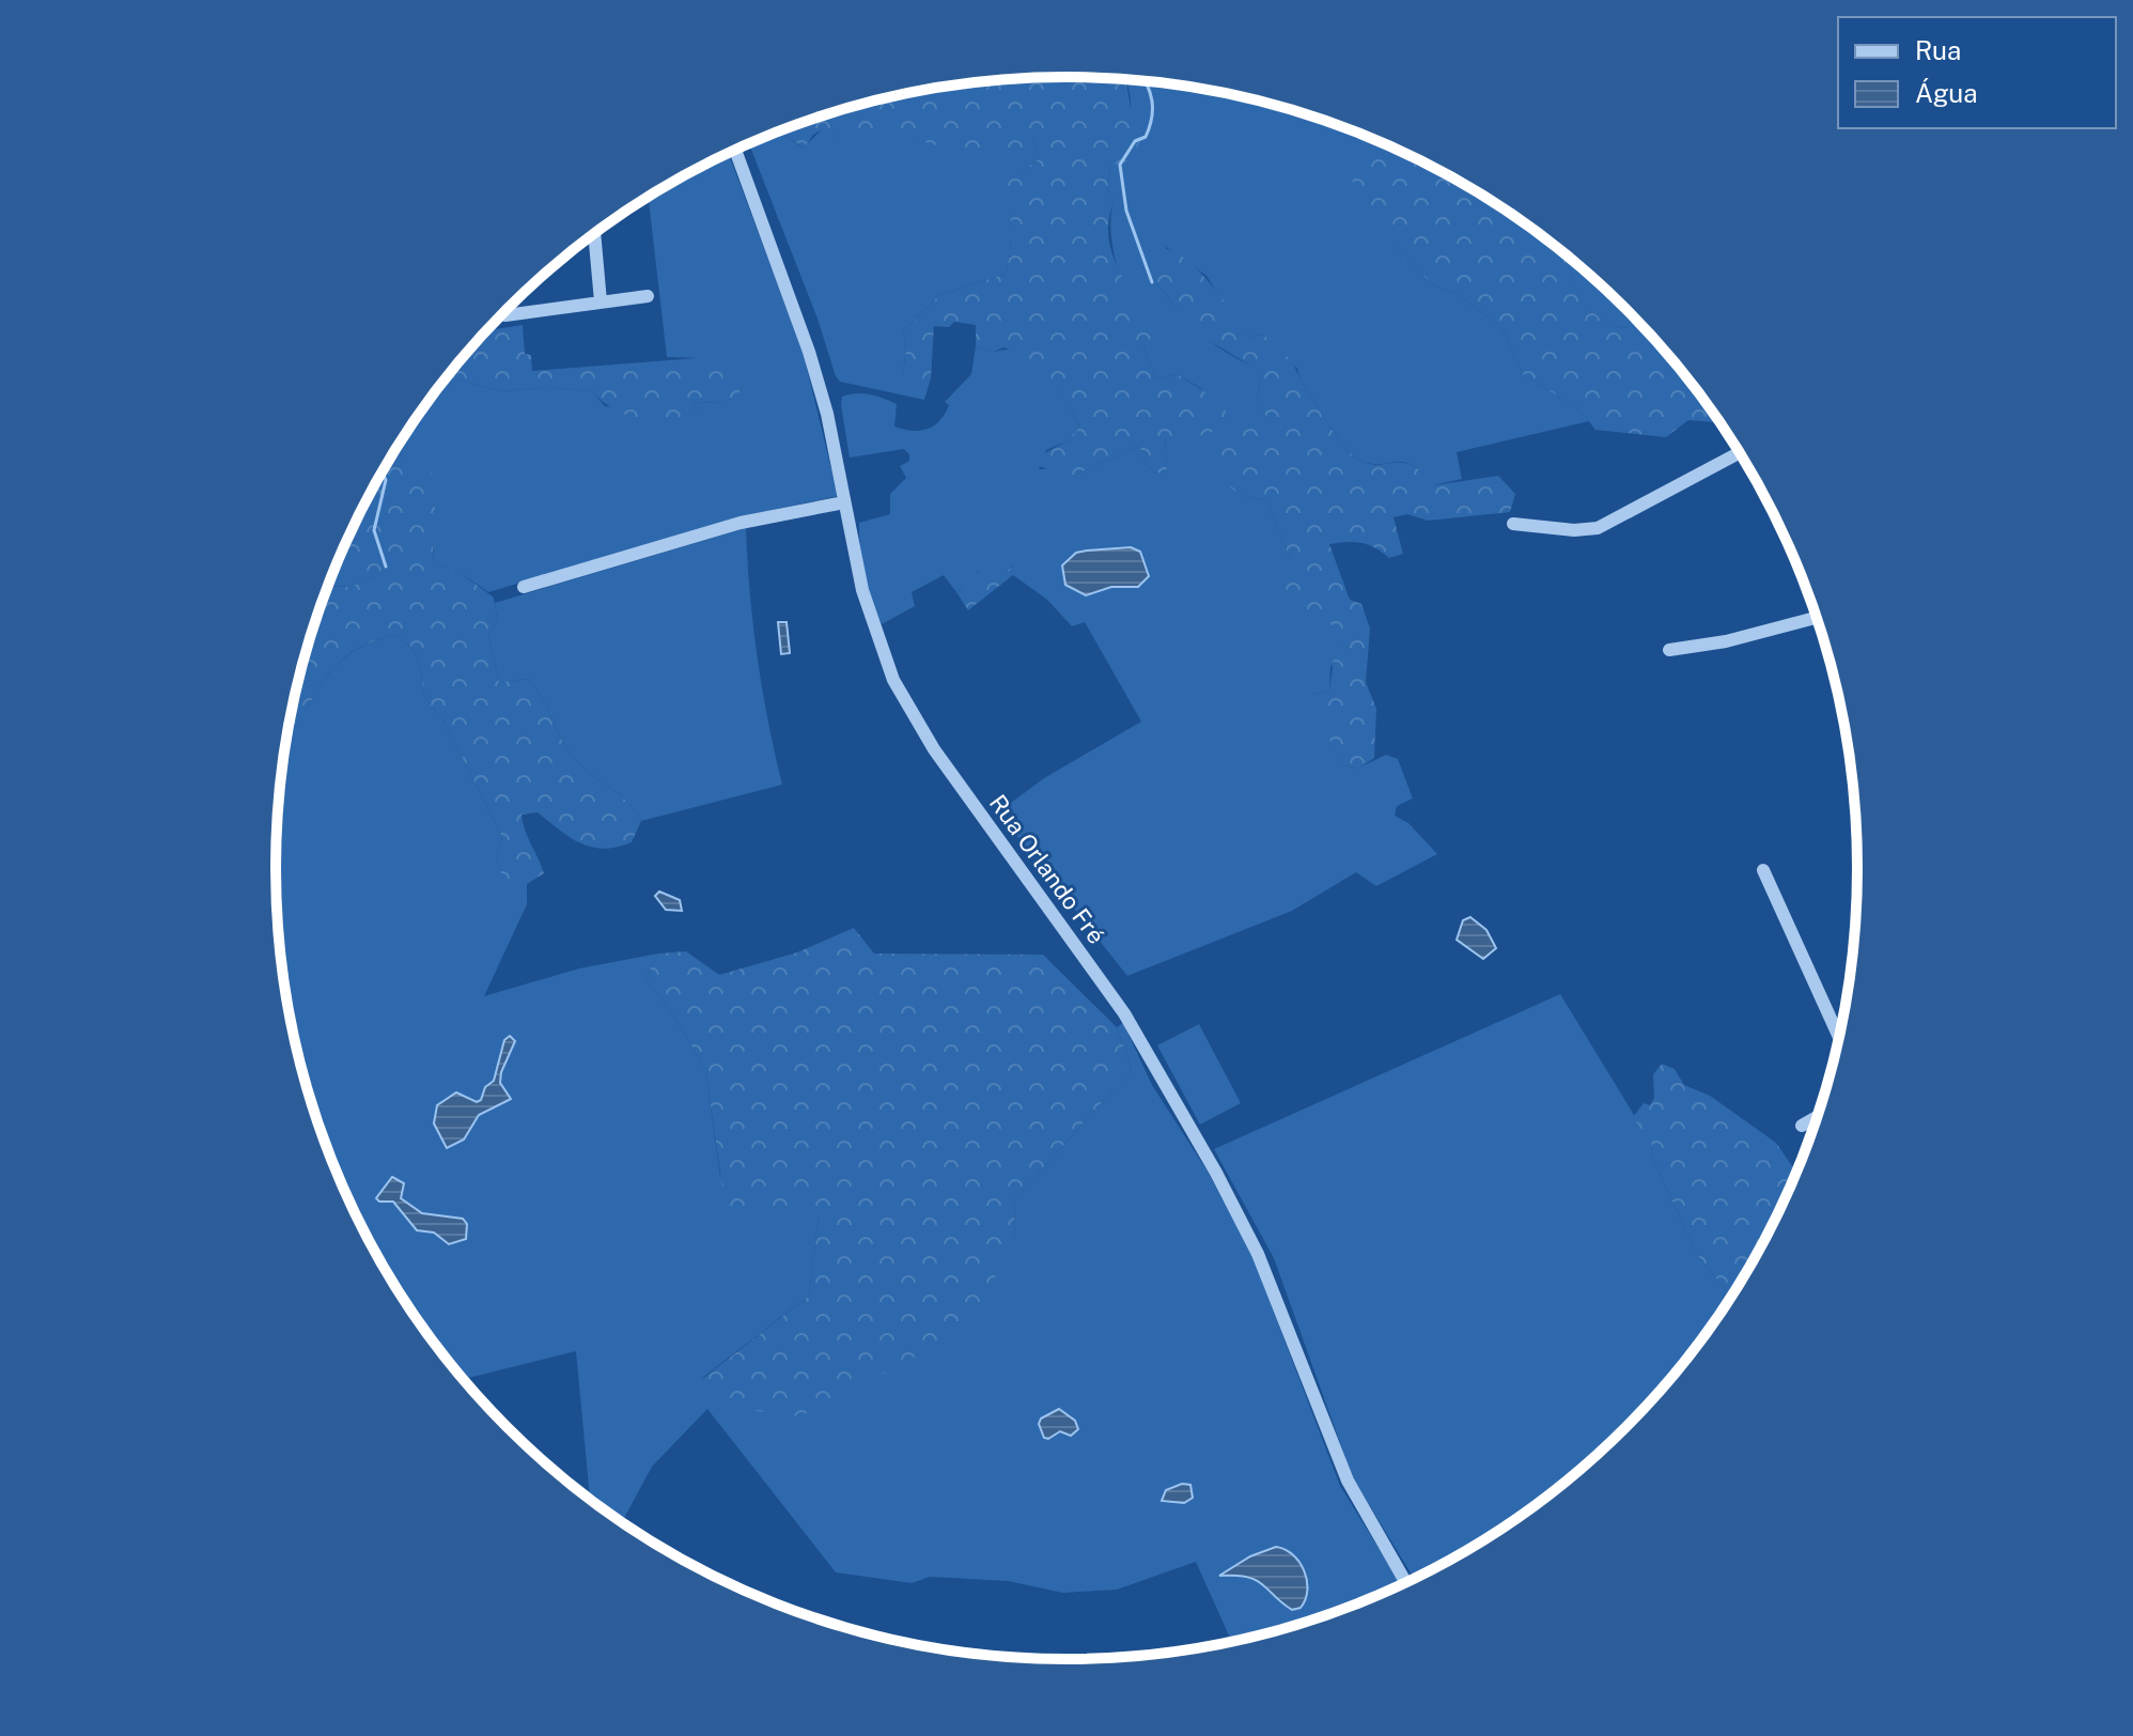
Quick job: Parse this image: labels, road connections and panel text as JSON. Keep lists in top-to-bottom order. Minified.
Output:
{"streets":{"street":["Rua Orlando Fré"]},"legend":["Rua","Água"]}
